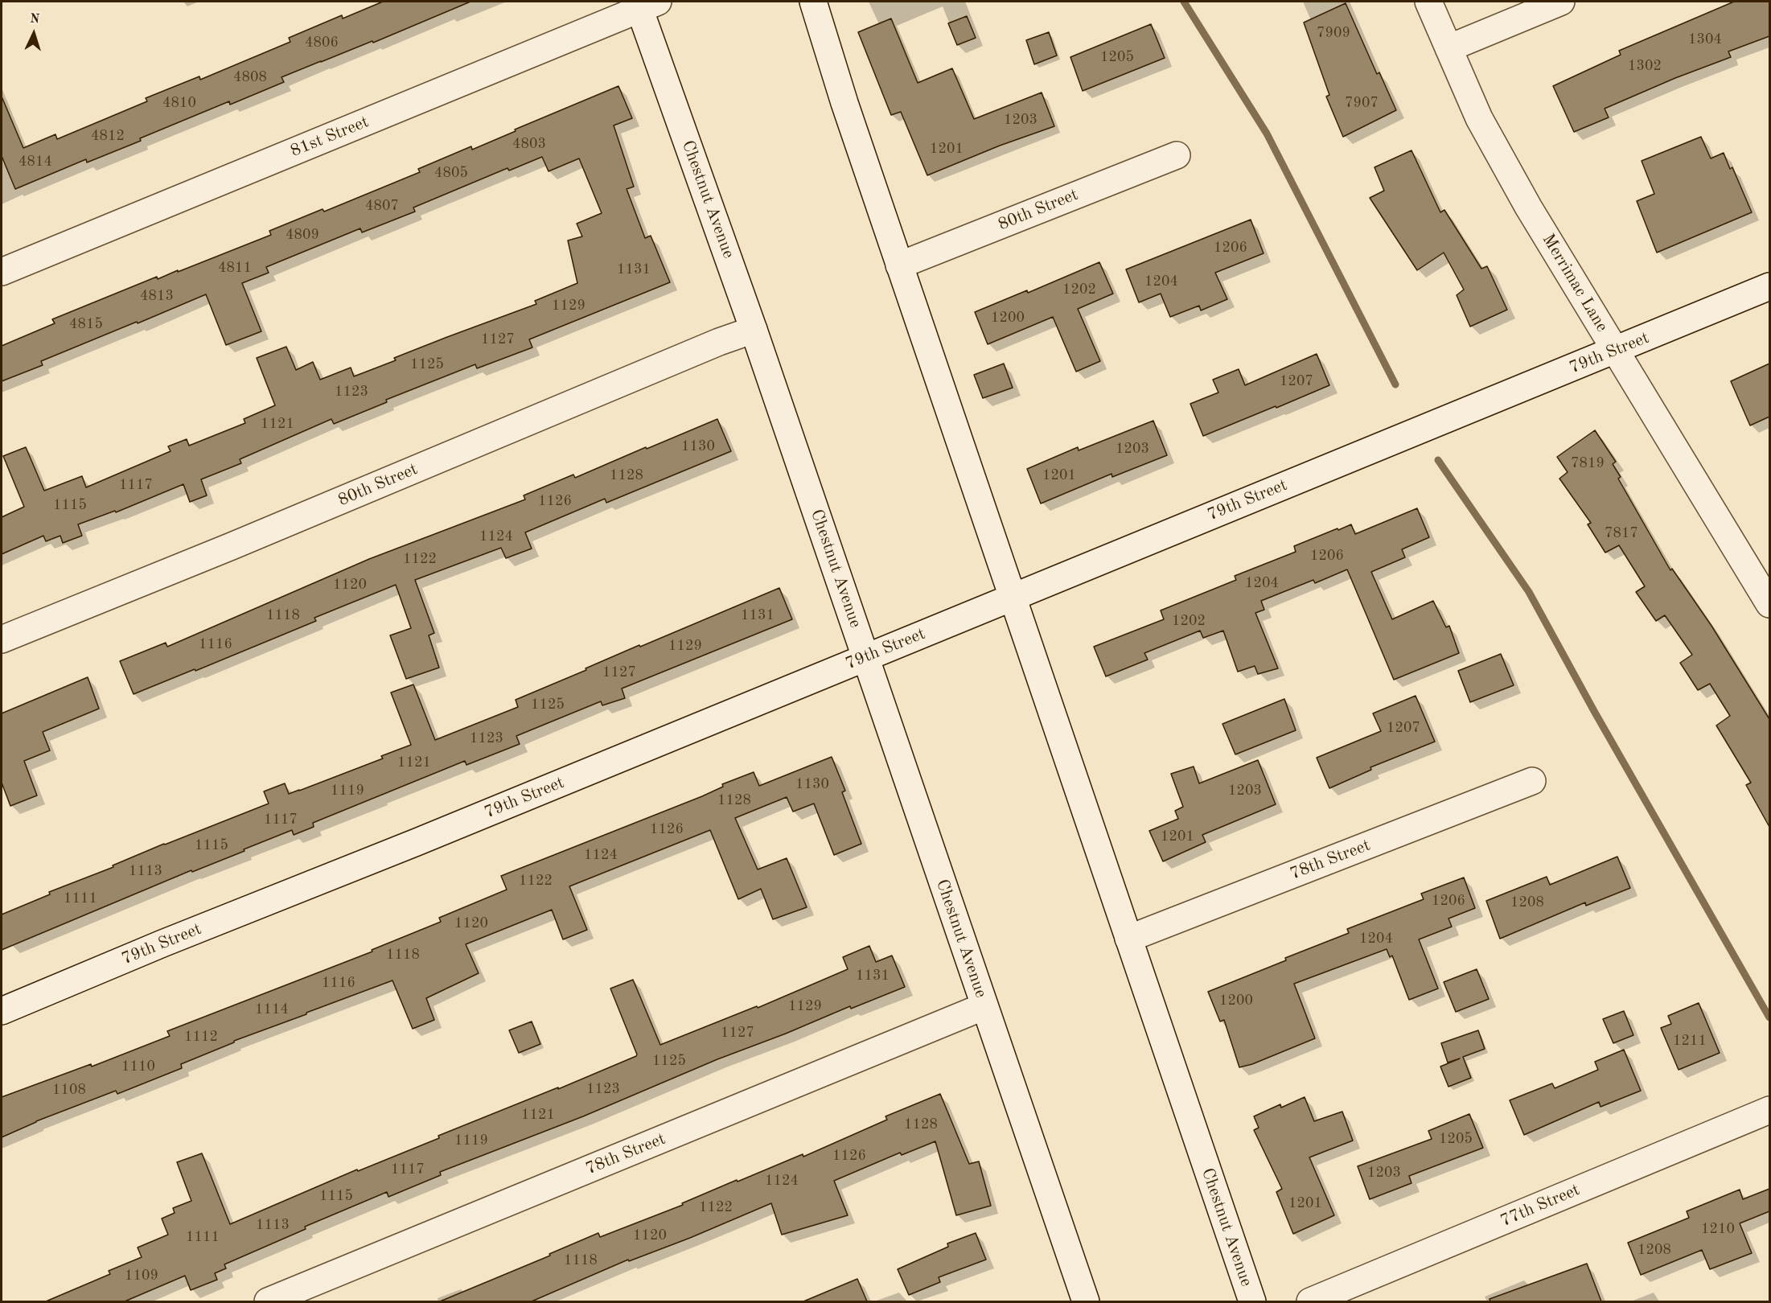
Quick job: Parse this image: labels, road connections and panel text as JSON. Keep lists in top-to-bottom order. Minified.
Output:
{"streets":{"street":["81st Street","Chestnut Avenue","80th Street","Merrimac Lane","79th Street","78th Street","77th Street"]},"crossings":[["81st Street","Chestnut Avenue"],["Chestnut Avenue","80th Street"],["Chestnut Avenue","79th Street"],["Chestnut Avenue","78th Street"],["Merrimac Lane","79th Street"]],"house_numbers":["7909","1304","4806","1205","1302","4808","4810","7907","1203","4812","4803","1201","4814","4805","4807","4809","1206","4811","1131","1204","1202","4813","1129","1200","4815","1127","1125","1207","1123","1121","1130","1203","7819","1128","1201","1117","1126","1115","7817","1124","1206","1122","1204","1120","1118","1131","1202","1116","1129","1127","1125","1207","1123","1121","1130","1119","1203","1128","1117","1126","1201","1115","1124","1113","1122","1111","1206","1208","1120","1204","1118","1131","1116","1200","1129","1114","1127","1112","1211","1125","1110","1123","1108","1121","1128","1205","1119","1126","1117","1203","1124","1115","1201","1122","1113","1210","1120","1111","1208","1118","1109"],"north":"top"}
